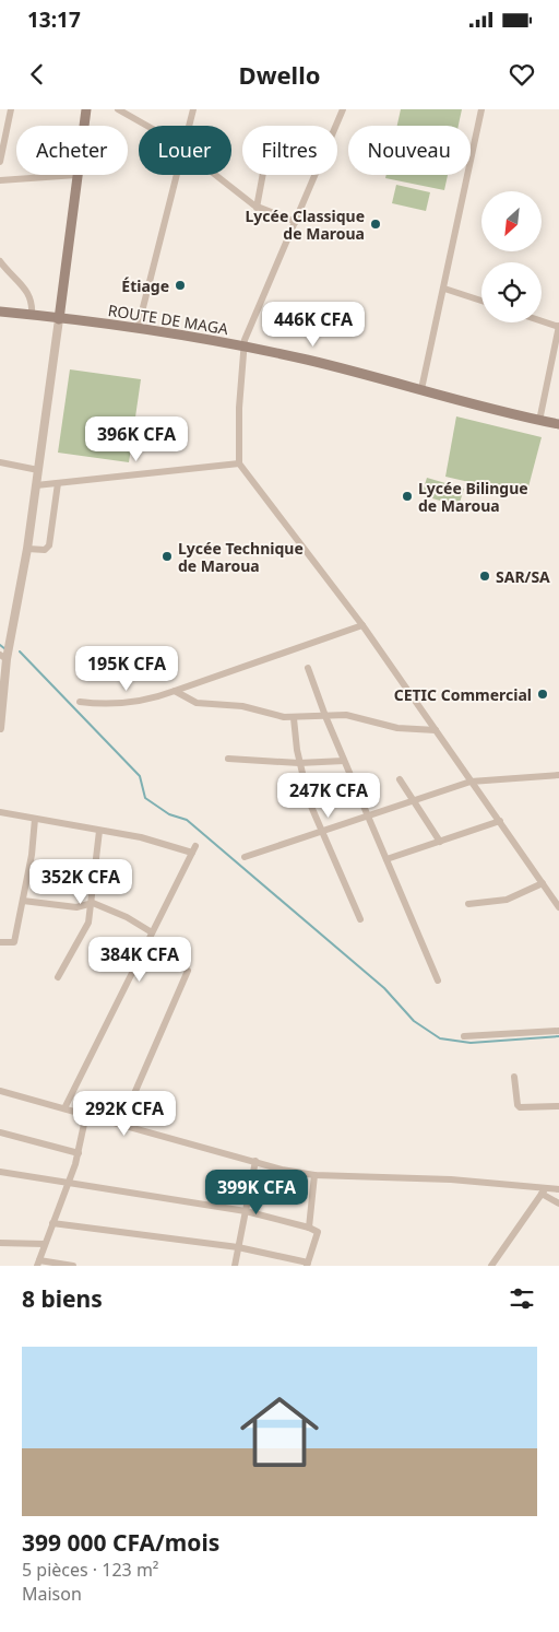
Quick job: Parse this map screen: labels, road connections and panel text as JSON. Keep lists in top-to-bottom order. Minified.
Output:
{"streets":{"main road":["ROUTE DE MAGA"]},"places":["Lycée Classique de Maroua","Étiage","Lycée Bilingue de Maroua","Lycée Technique de Maroua","SAR/SA","CETIC Commercial"],"north":"bottom left","page":{"status":"13:17","header":"Dwello","chip":["Acheter","Louer","Filtres","Nouveau"],"price":["446K CFA","396K CFA","195K CFA","247K CFA","352K CFA","384K CFA","292K CFA","399K CFA"],"heading":"8 biens","list":[{"name":"399 000 CFA/mois","note":"5 pièces · 123 m² · Maison"}]}}
